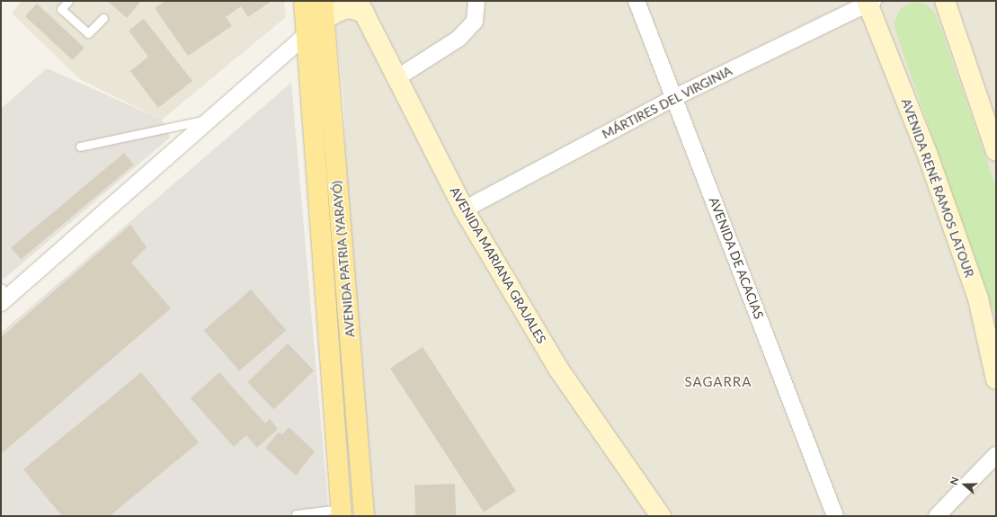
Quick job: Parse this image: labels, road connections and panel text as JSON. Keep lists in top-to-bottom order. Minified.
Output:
{"streets":{"main road":["AVENIDA PATRIA (YARAYÓ)"],"street":["MÁRTIRES DEL VIRGINIA","AVENIDA RENÉ RAMOS LATOUR","AVENIDA DE ACACIAS","AVENIDA MARIANA GRAJALES"]},"crossings":[["MÁRTIRES DEL VIRGINIA","AVENIDA RENÉ RAMOS LATOUR"],["MÁRTIRES DEL VIRGINIA","AVENIDA DE ACACIAS"],["MÁRTIRES DEL VIRGINIA","AVENIDA MARIANA GRAJALES"]],"districts":["SAGARRA"],"north":"left"}
